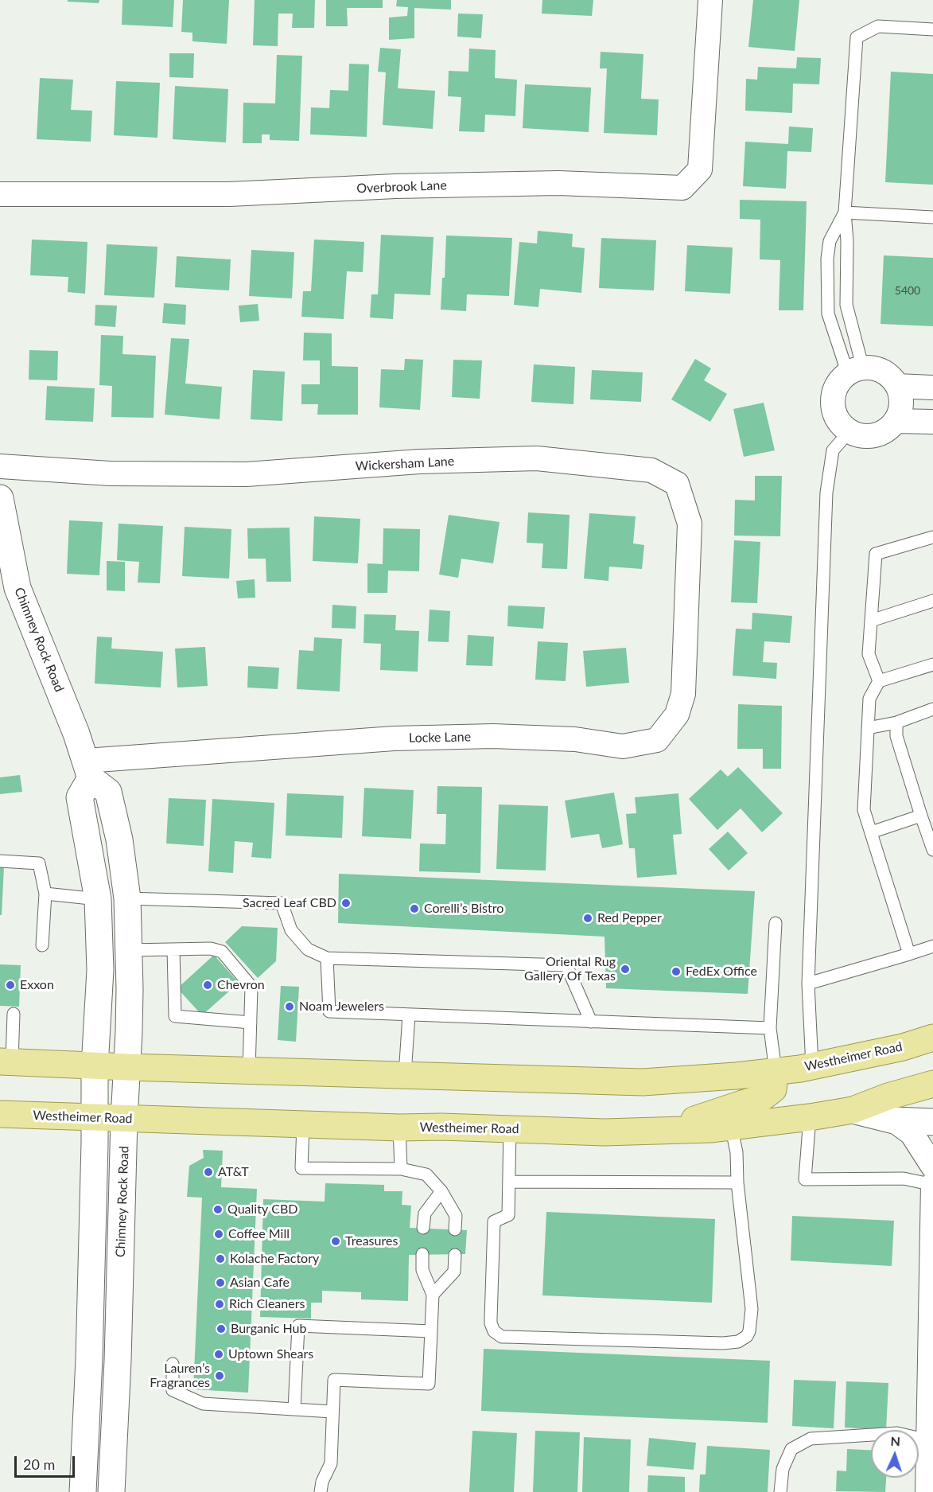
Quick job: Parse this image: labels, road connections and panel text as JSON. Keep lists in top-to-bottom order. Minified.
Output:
{"streets":{"main road":["Chimney Rock Road","Westheimer Road"],"street":["Overbrook Lane","Wickersham Lane","Locke Lane"]},"crossings":[["Wickersham Lane","Locke Lane"],["Chimney Rock Road","Locke Lane"],["Chimney Rock Road","Westheimer Road"]],"places":["Sacred Leaf CBD","Corelli’s Bistro","Red Pepper","Oriental Rug Gallery Of Texas","FedEx Office","Exxon","Chevron","Noam Jewelers","AT&T","Quality CBD","Coffee Mill","Treasures","Kolache Factory","Asian Cafe","Rich Cleaners","Burganic Hub","Uptown Shears","Lauren’s Fragrances"],"house_numbers":["5400"],"scale_bar":"20 m","north":"top"}
